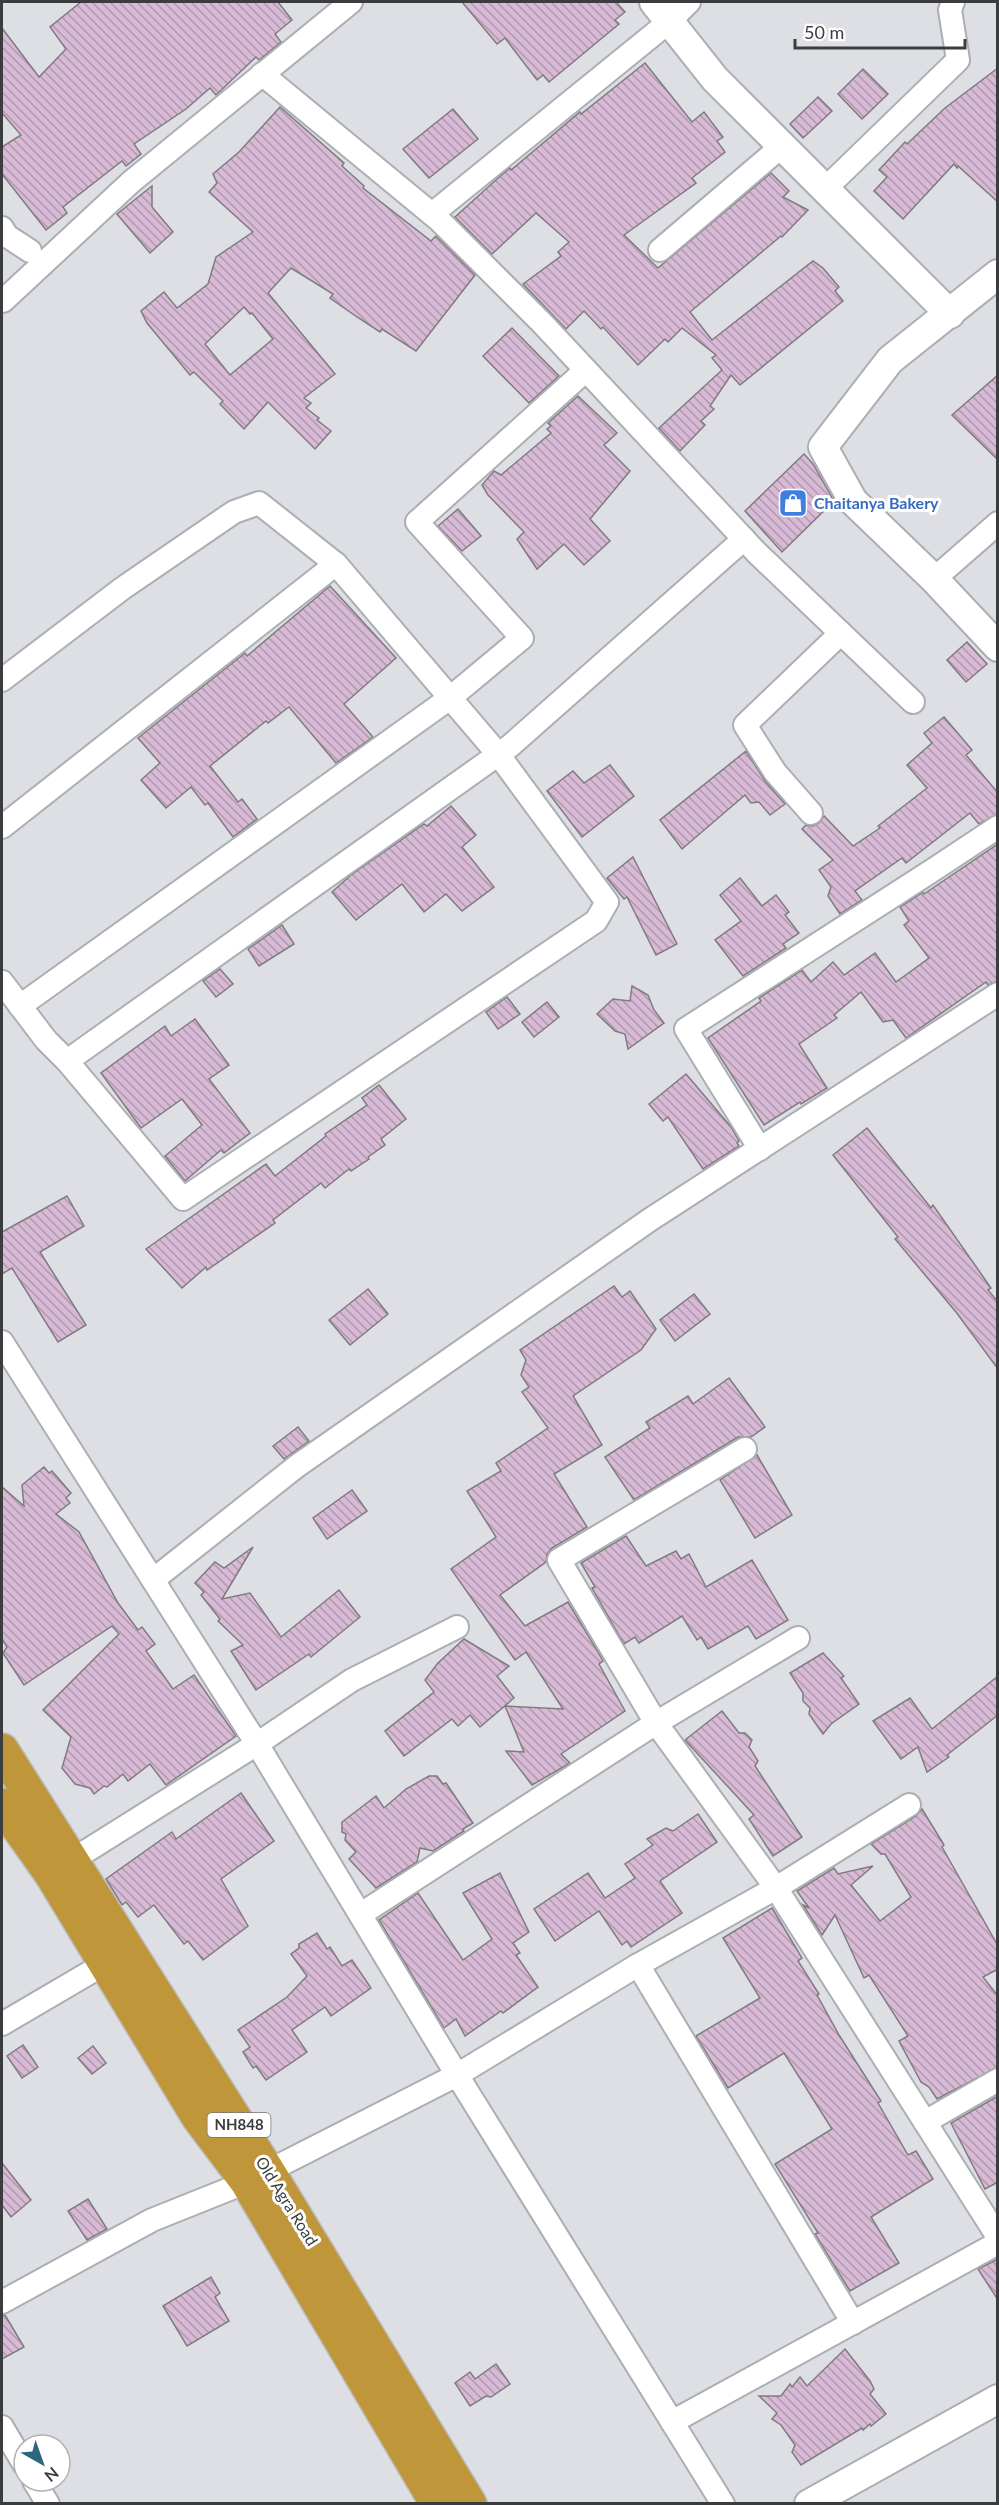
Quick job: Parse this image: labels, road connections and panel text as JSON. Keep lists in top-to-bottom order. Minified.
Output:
{"streets":{"highway":["NH848","Old Agra Road"]},"crossings":[["NH848","Old Agra Road"]],"places":{"shop":["Chaitanya Bakery"]},"scale_bar":"50 m","north":"bottom right"}
